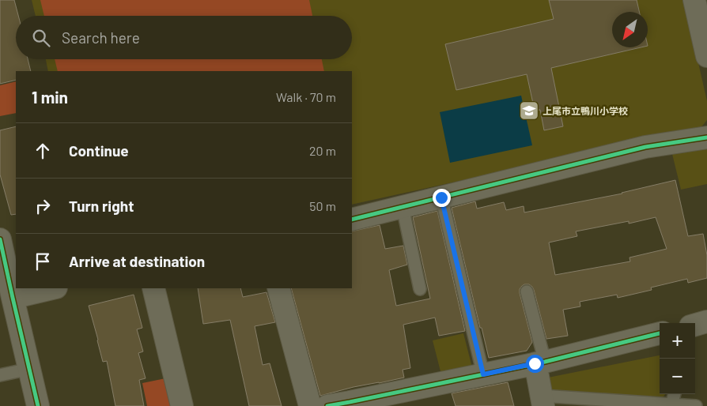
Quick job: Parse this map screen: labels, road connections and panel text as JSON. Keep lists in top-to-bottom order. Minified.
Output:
{"places":{"school or university":["上尾市立鴨川小学校"]},"north":"bottom left","page":{"search":"Search here","heading":["1 min","Walk · 70 m"],"list":[["Continue","20 m"],["Turn right","50 m"],"Arrive at destination"],"map_buttons":["+","−"]}}
